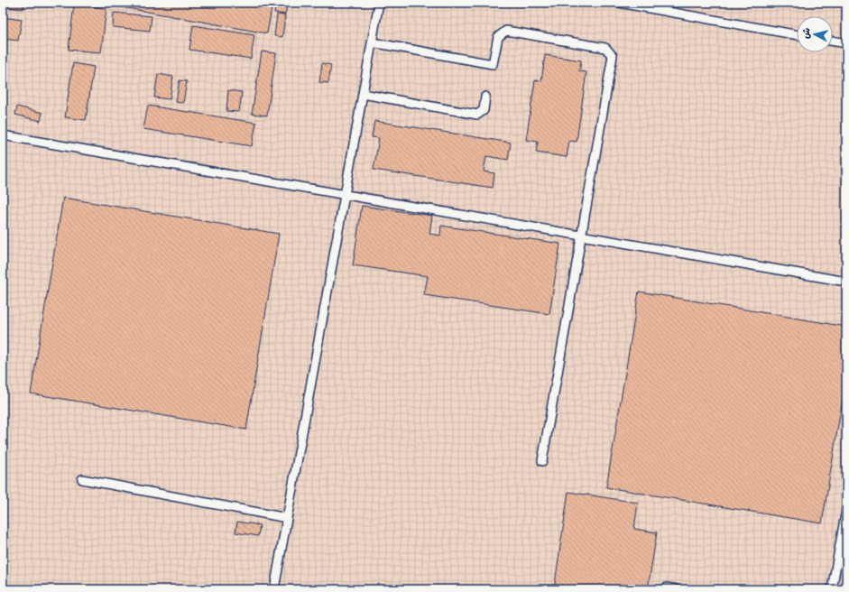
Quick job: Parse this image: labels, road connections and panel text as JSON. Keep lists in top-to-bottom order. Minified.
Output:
{"north":"left"}
